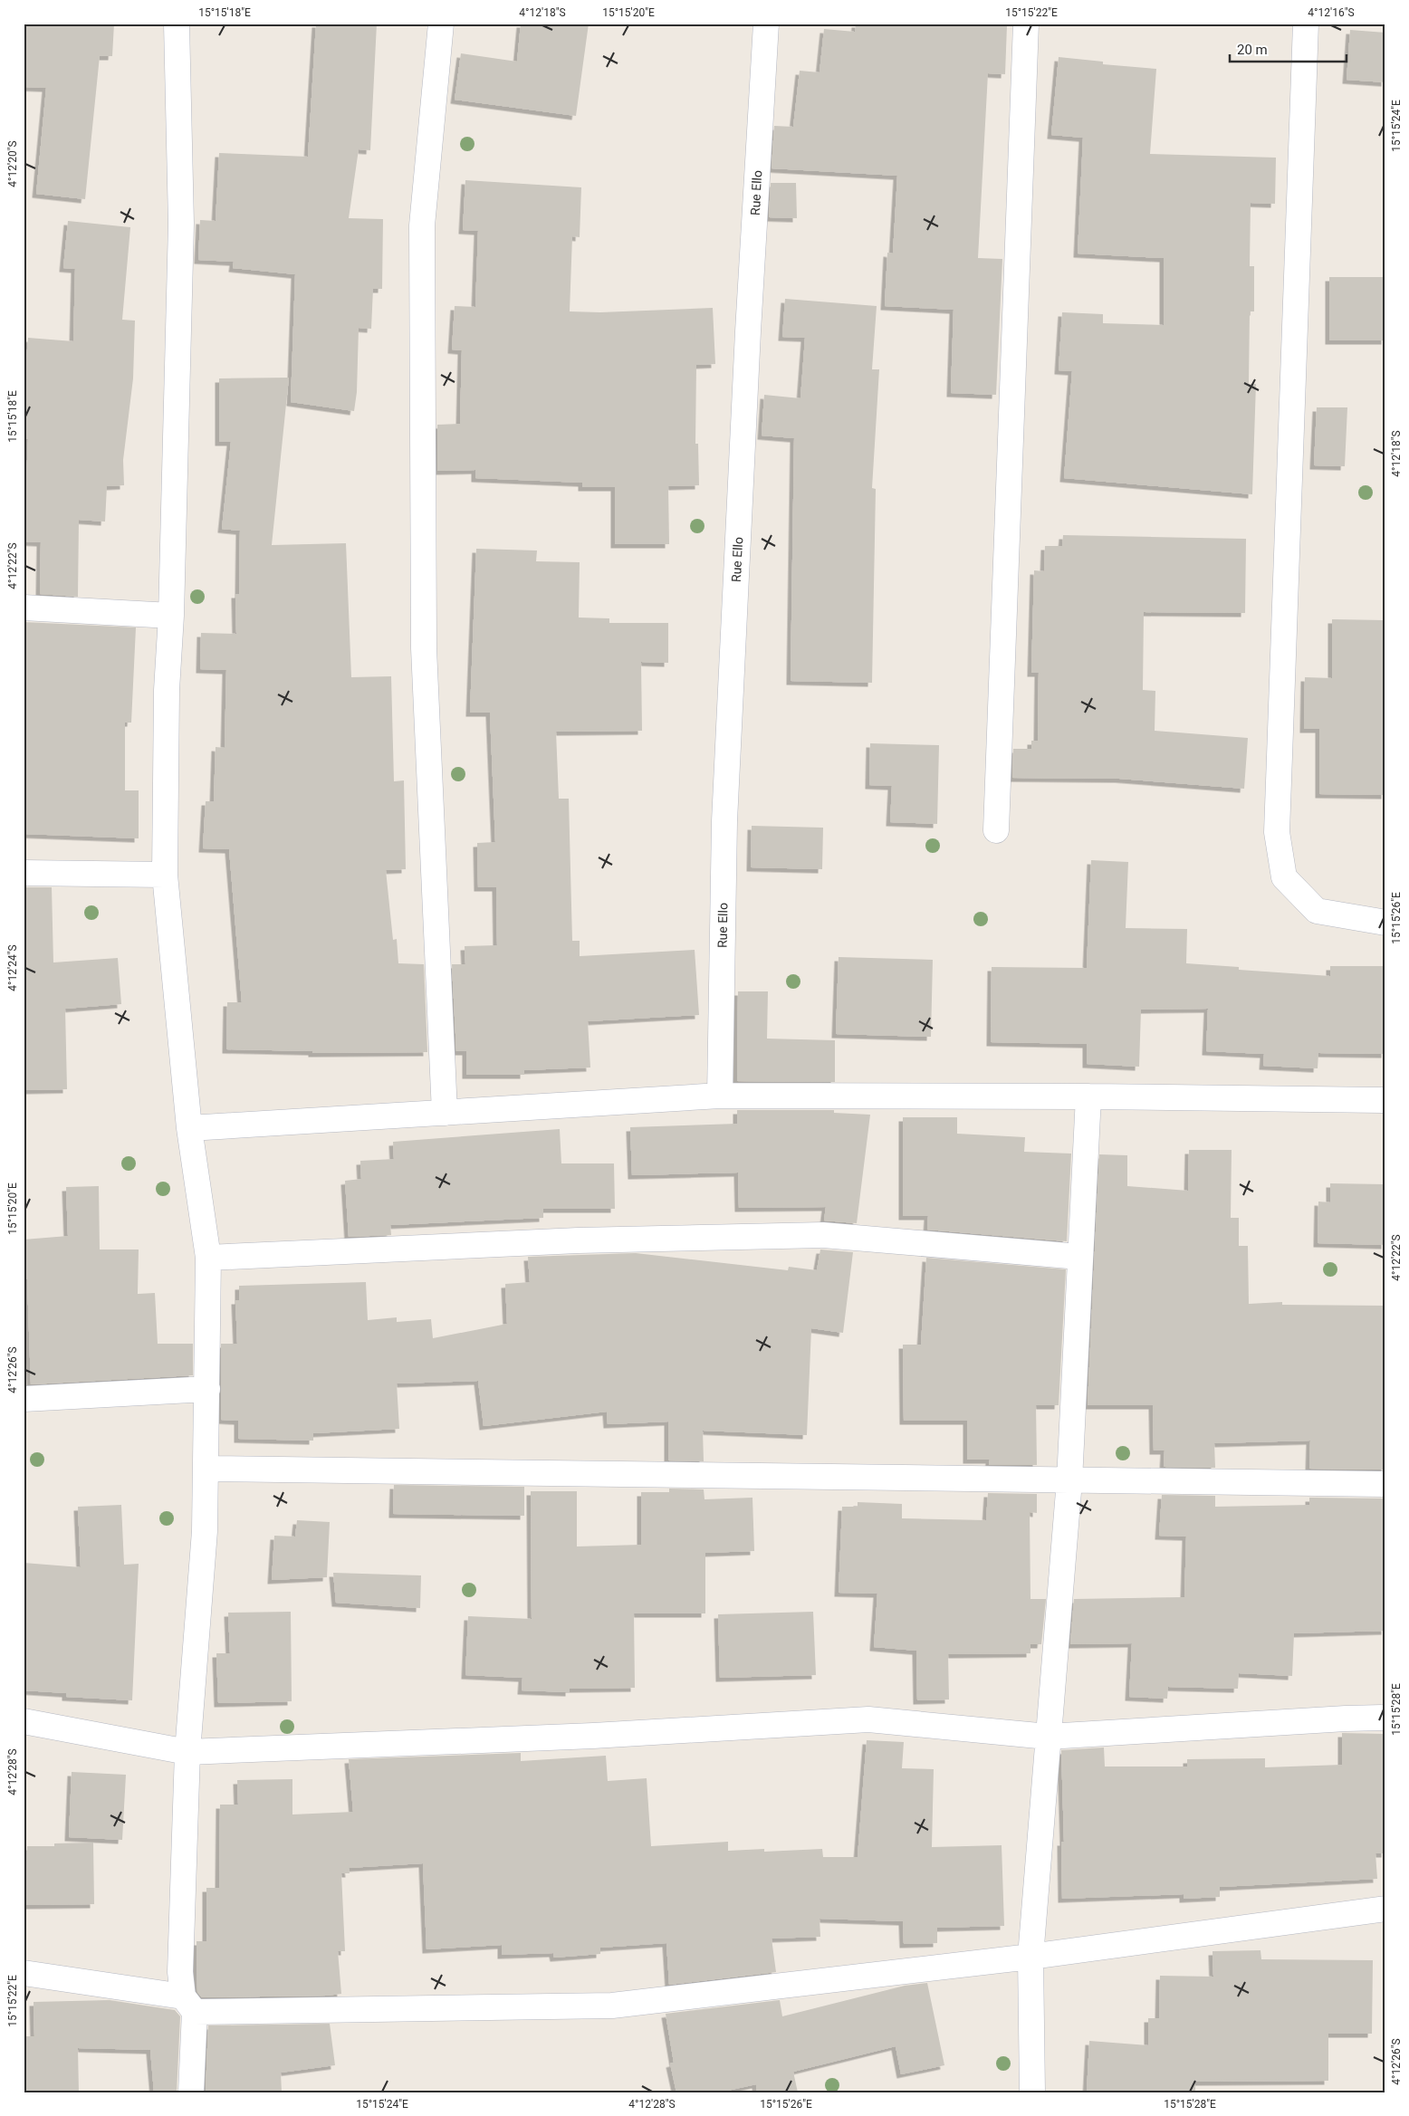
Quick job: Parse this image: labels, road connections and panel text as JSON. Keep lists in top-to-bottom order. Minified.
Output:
{"streets":{"street":["Rue Ello"]},"scale_bar":"20 m","coordinates":["15°15'18\"E","4°12'18\"S","15°15'20\"E","15°15'22\"E","4°12'16\"S","15°15'24\"E","4°12'20\"S","4°12'22\"S","15°15'26\"E","4°12'24\"S","4°12'26\"S","15°15'28\"E","4°12'28\"S"]}
